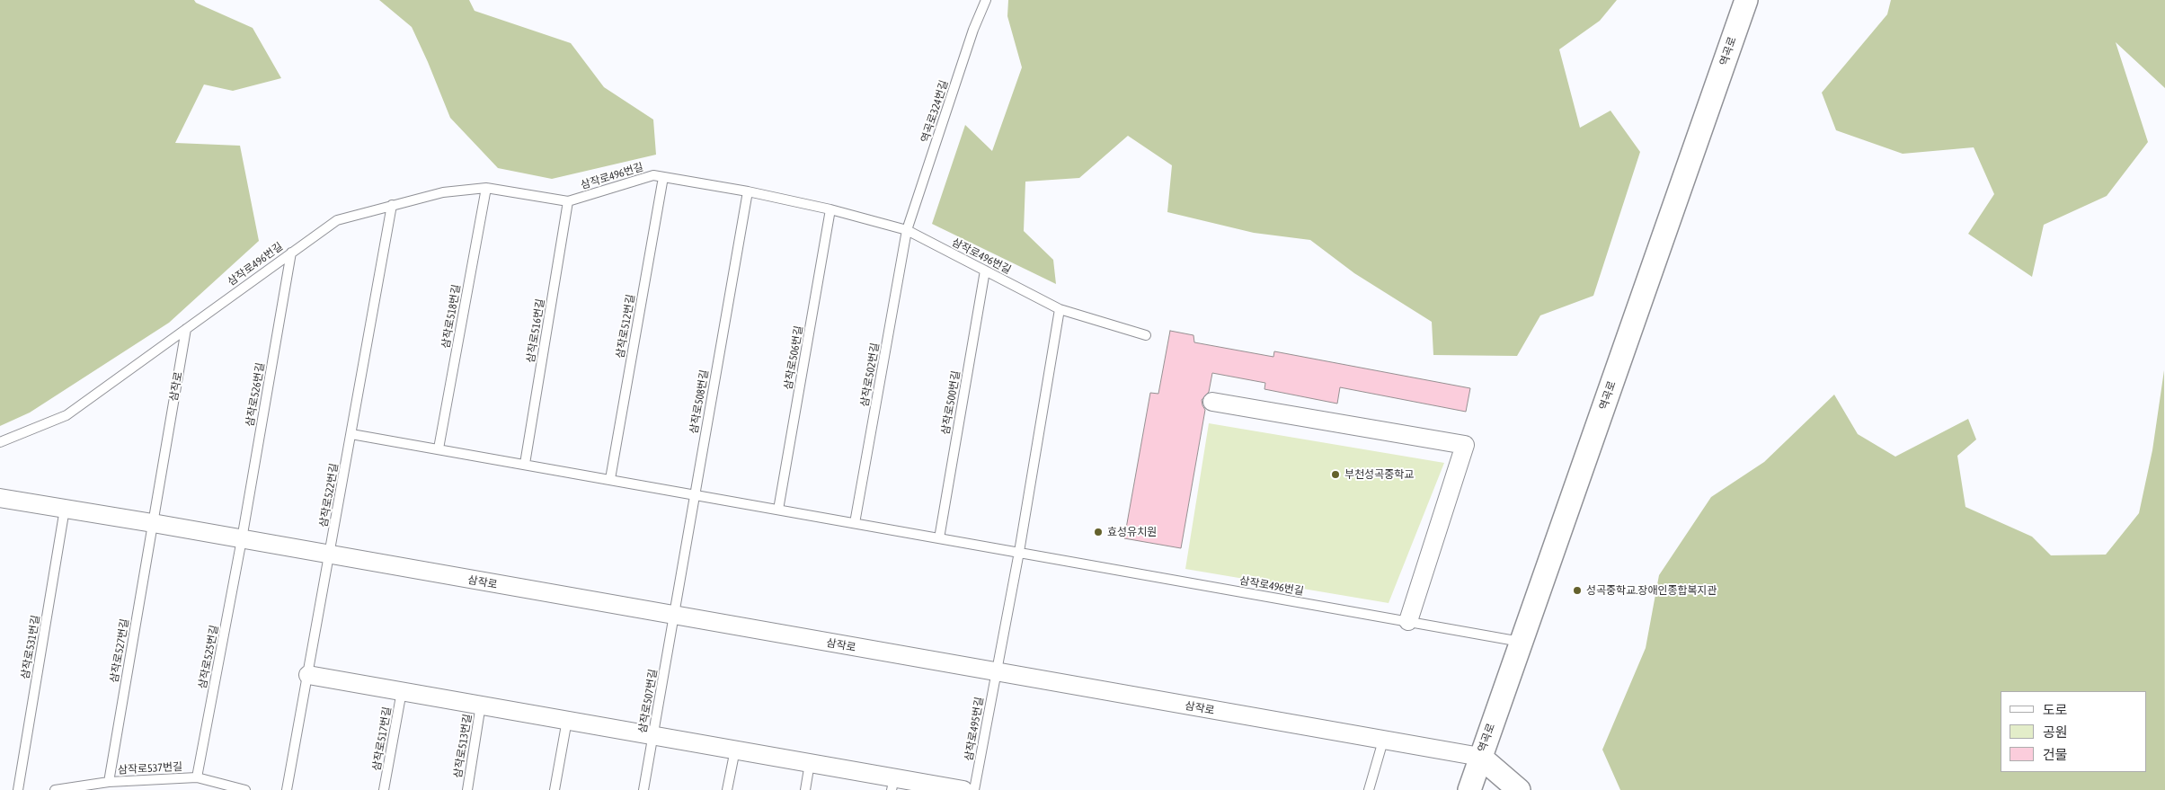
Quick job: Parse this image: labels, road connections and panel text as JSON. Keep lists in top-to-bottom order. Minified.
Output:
{"streets":{"street":["역곡로","삼작로"],"lane":["역곡로324번길","삼작로496번길","삼작로518번길","삼작로512번길","삼작로516번길","삼작로506번길","삼작로502번길","삼작로526번길","삼작로508번길","삼작로500번길","삼작로522번길","삼작로531번길","삼작로527번길","삼작로525번길","삼작로507번길","삼작로495번길","삼작로517번길","삼작로513번길","삼작로537번길"]},"crossings":[["역곡로","삼작로496번길"],["역곡로","삼작로"],["역곡로324번길","삼작로496번길"],["역곡로324번길","삼작로502번길"],["삼작로496번길","삼작로518번길"],["삼작로496번길","삼작로512번길"],["삼작로496번길","삼작로516번길"],["삼작로496번길","삼작로506번길"],["삼작로496번길","삼작로502번길"],["삼작로496번길","삼작로"],["삼작로496번길","삼작로526번길"],["삼작로496번길","삼작로508번길"],["삼작로496번길","삼작로500번길"],["삼작로496번길","삼작로522번길"],["삼작로","삼작로526번길"],["삼작로","삼작로508번길"],["삼작로","삼작로522번길"],["삼작로","삼작로531번길"],["삼작로","삼작로527번길"],["삼작로","삼작로525번길"],["삼작로","삼작로507번길"],["삼작로","삼작로495번길"],["삼작로526번길","삼작로525번길"],["삼작로508번길","삼작로507번길"],["삼작로527번길","삼작로537번길"],["삼작로525번길","삼작로537번길"]],"places":["부천성곡중학교","효성유치원","성곡중학교.장애인종합복지관"],"legend":["도로","공원","건물"]}
